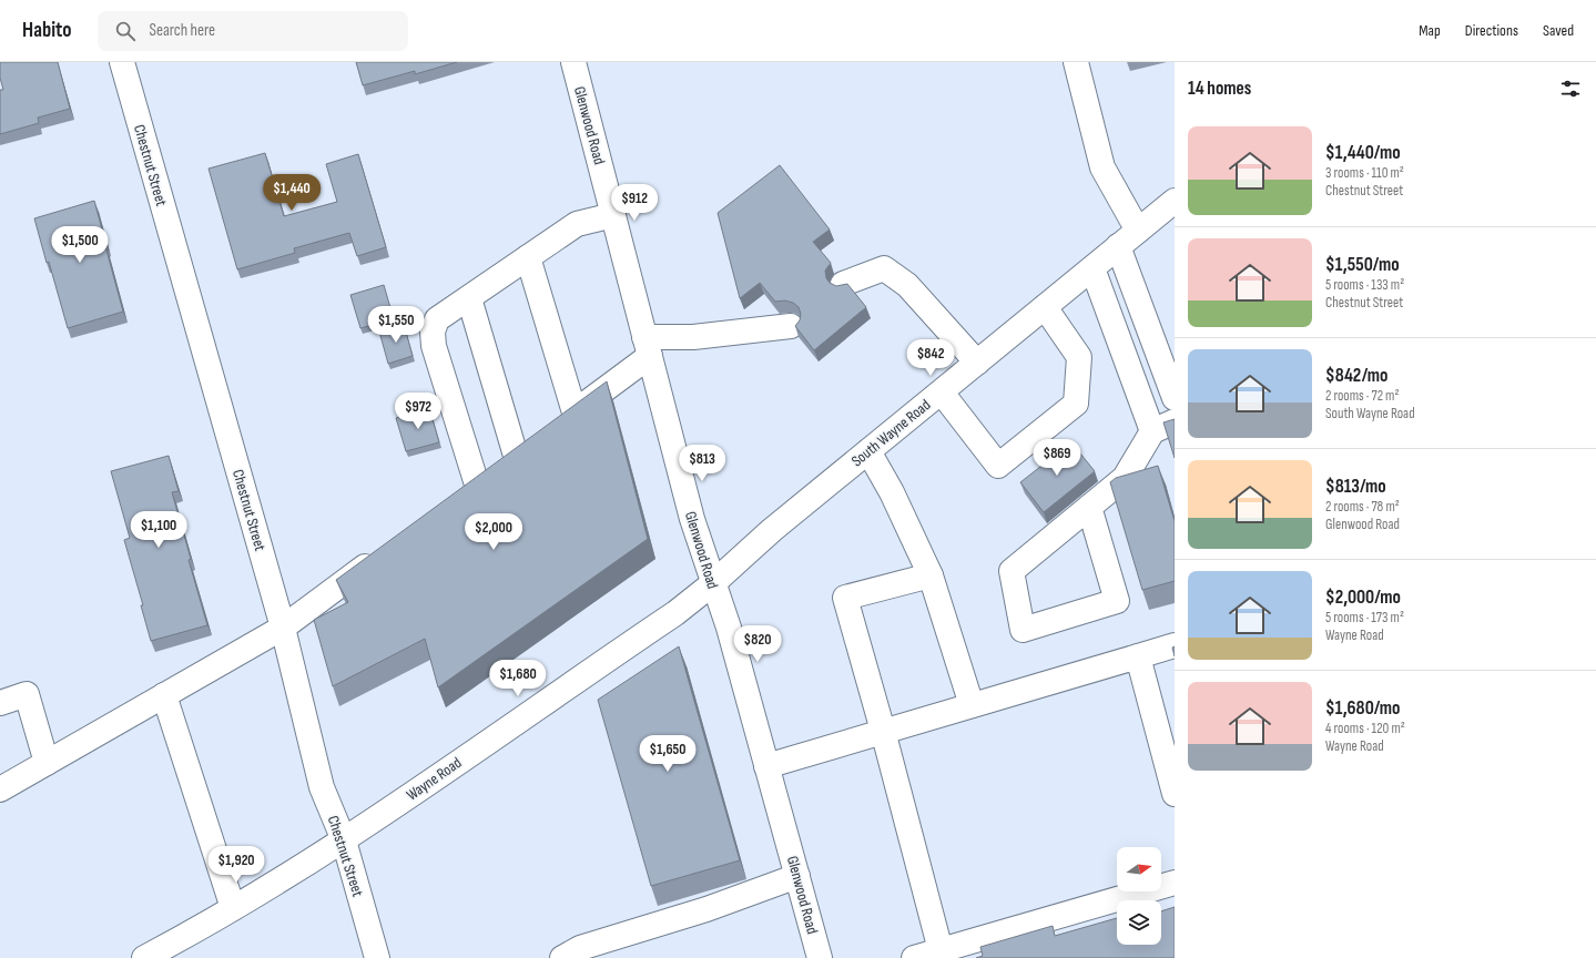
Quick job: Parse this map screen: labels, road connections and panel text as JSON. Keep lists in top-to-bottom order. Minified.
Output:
{"streets":{"street":["Glenwood Road","Chestnut Street","South Wayne Road","Wayne Road"]},"crossings":[["Glenwood Road","South Wayne Road"],["Glenwood Road","Wayne Road"],["Chestnut Street","Wayne Road"],["South Wayne Road","Wayne Road"]],"north":"right","page":{"header":"Habito","search":"Search here","nav":["Map","Directions","Saved"],"heading":"14 homes","list":[{"name":"$1,440/mo","note":"3 rooms · 110 m² · Chestnut Street"},{"name":"$1,550/mo","note":"5 rooms · 133 m² · Chestnut Street"},{"name":"$842/mo","note":"2 rooms · 72 m² · South Wayne Road"},{"name":"$813/mo","note":"2 rooms · 78 m² · Glenwood Road"},{"name":"$2,000/mo","note":"5 rooms · 173 m² · Wayne Road"},{"name":"$1,680/mo","note":"4 rooms · 120 m² · Wayne Road"}],"price":["$1,440","$912","$1,500","$1,550","$842","$972","$869","$813","$1,100","$2,000","$820","$1,680","$1,650","$1,920"]}}
